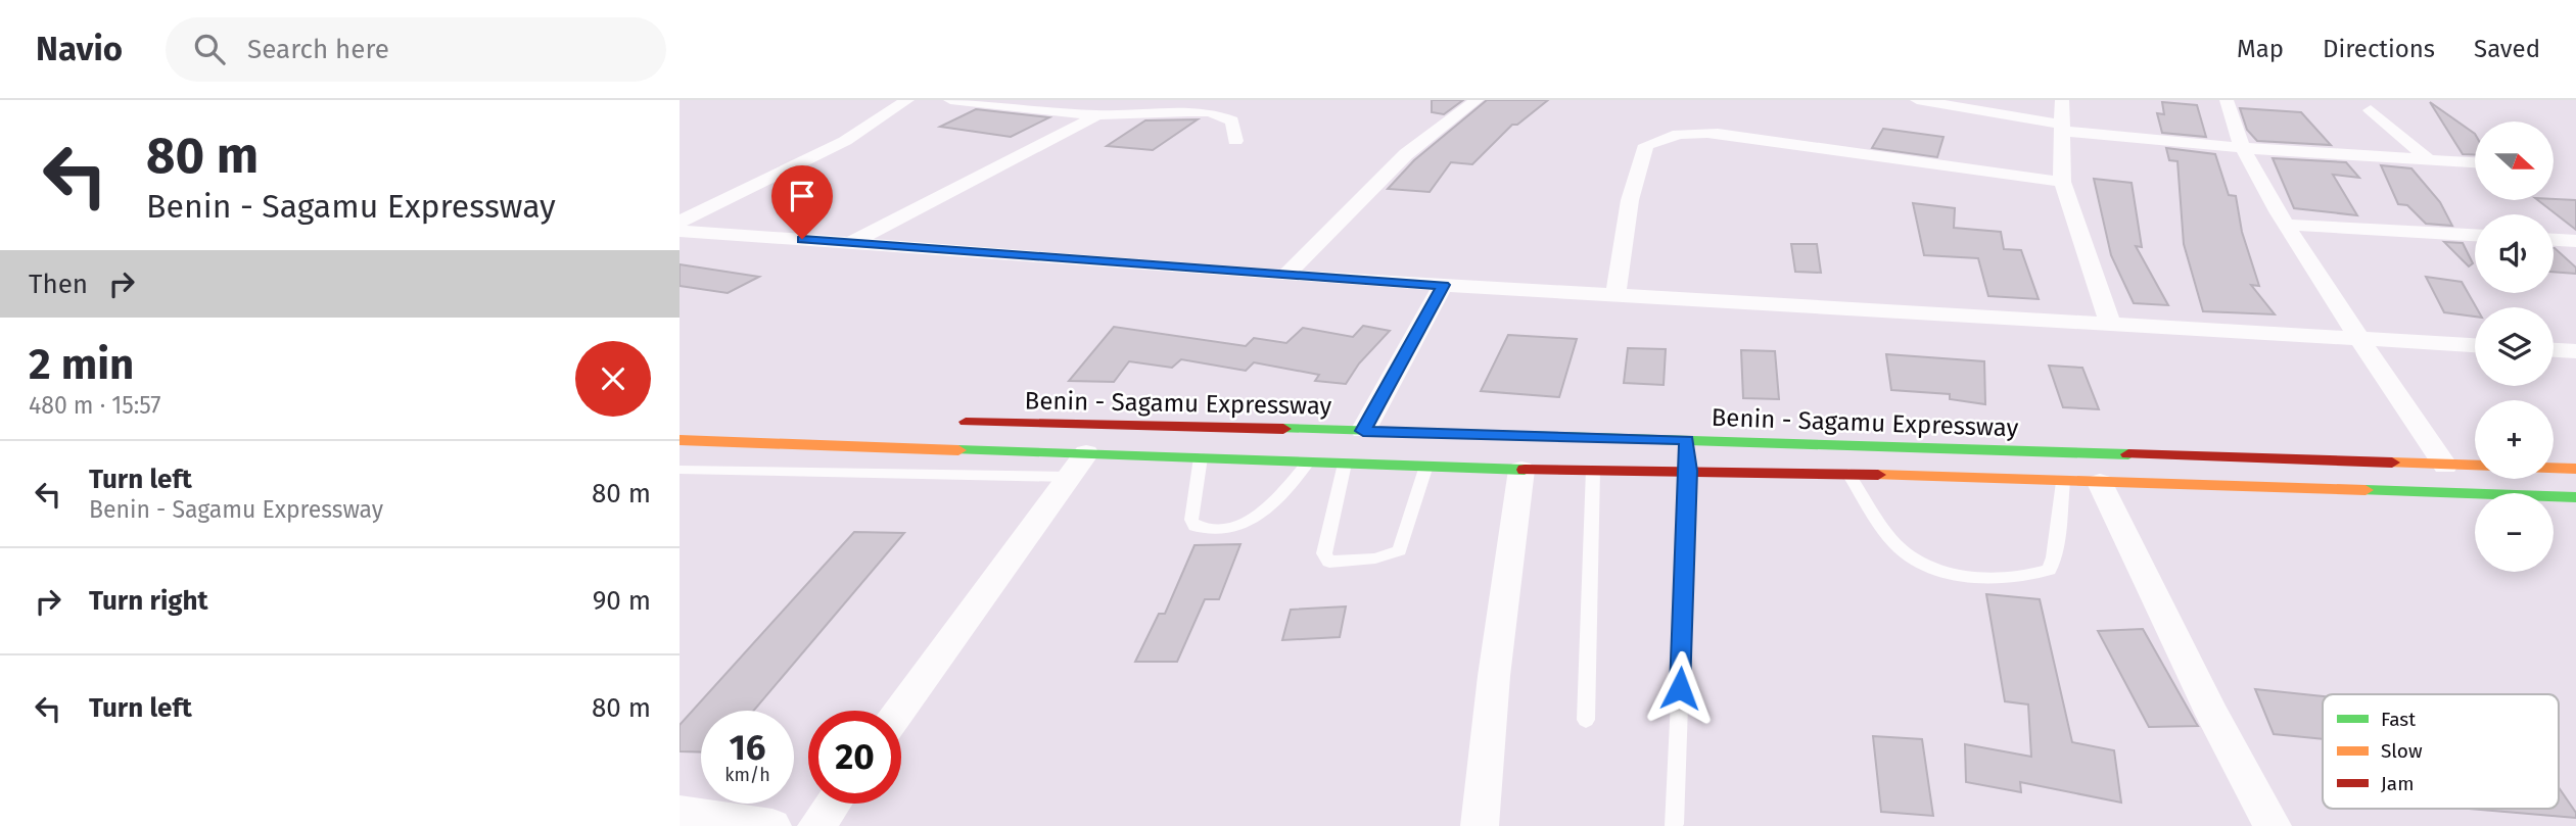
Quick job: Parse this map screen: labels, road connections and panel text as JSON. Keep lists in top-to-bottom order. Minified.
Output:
{"streets":{"highway":["Benin - Sagamu Expressway"]},"legend":["Fast","Slow","Jam"],"north":"right","page":{"header":"Navio","search":"Search here","nav":["Map","Directions","Saved"],"turn":["80 m","Benin - Sagamu Expressway"],"map_buttons":["+","−"],"then":"Then","heading":["2 min","480 m · 15:57"],"list":[{"name":"Turn left","note":"Benin - Sagamu Expressway","value":"80 m"},{"name":"Turn right","value":"90 m"},{"name":"Turn left","value":"80 m"}],"speed":"16 km/h","limit":"20"}}
